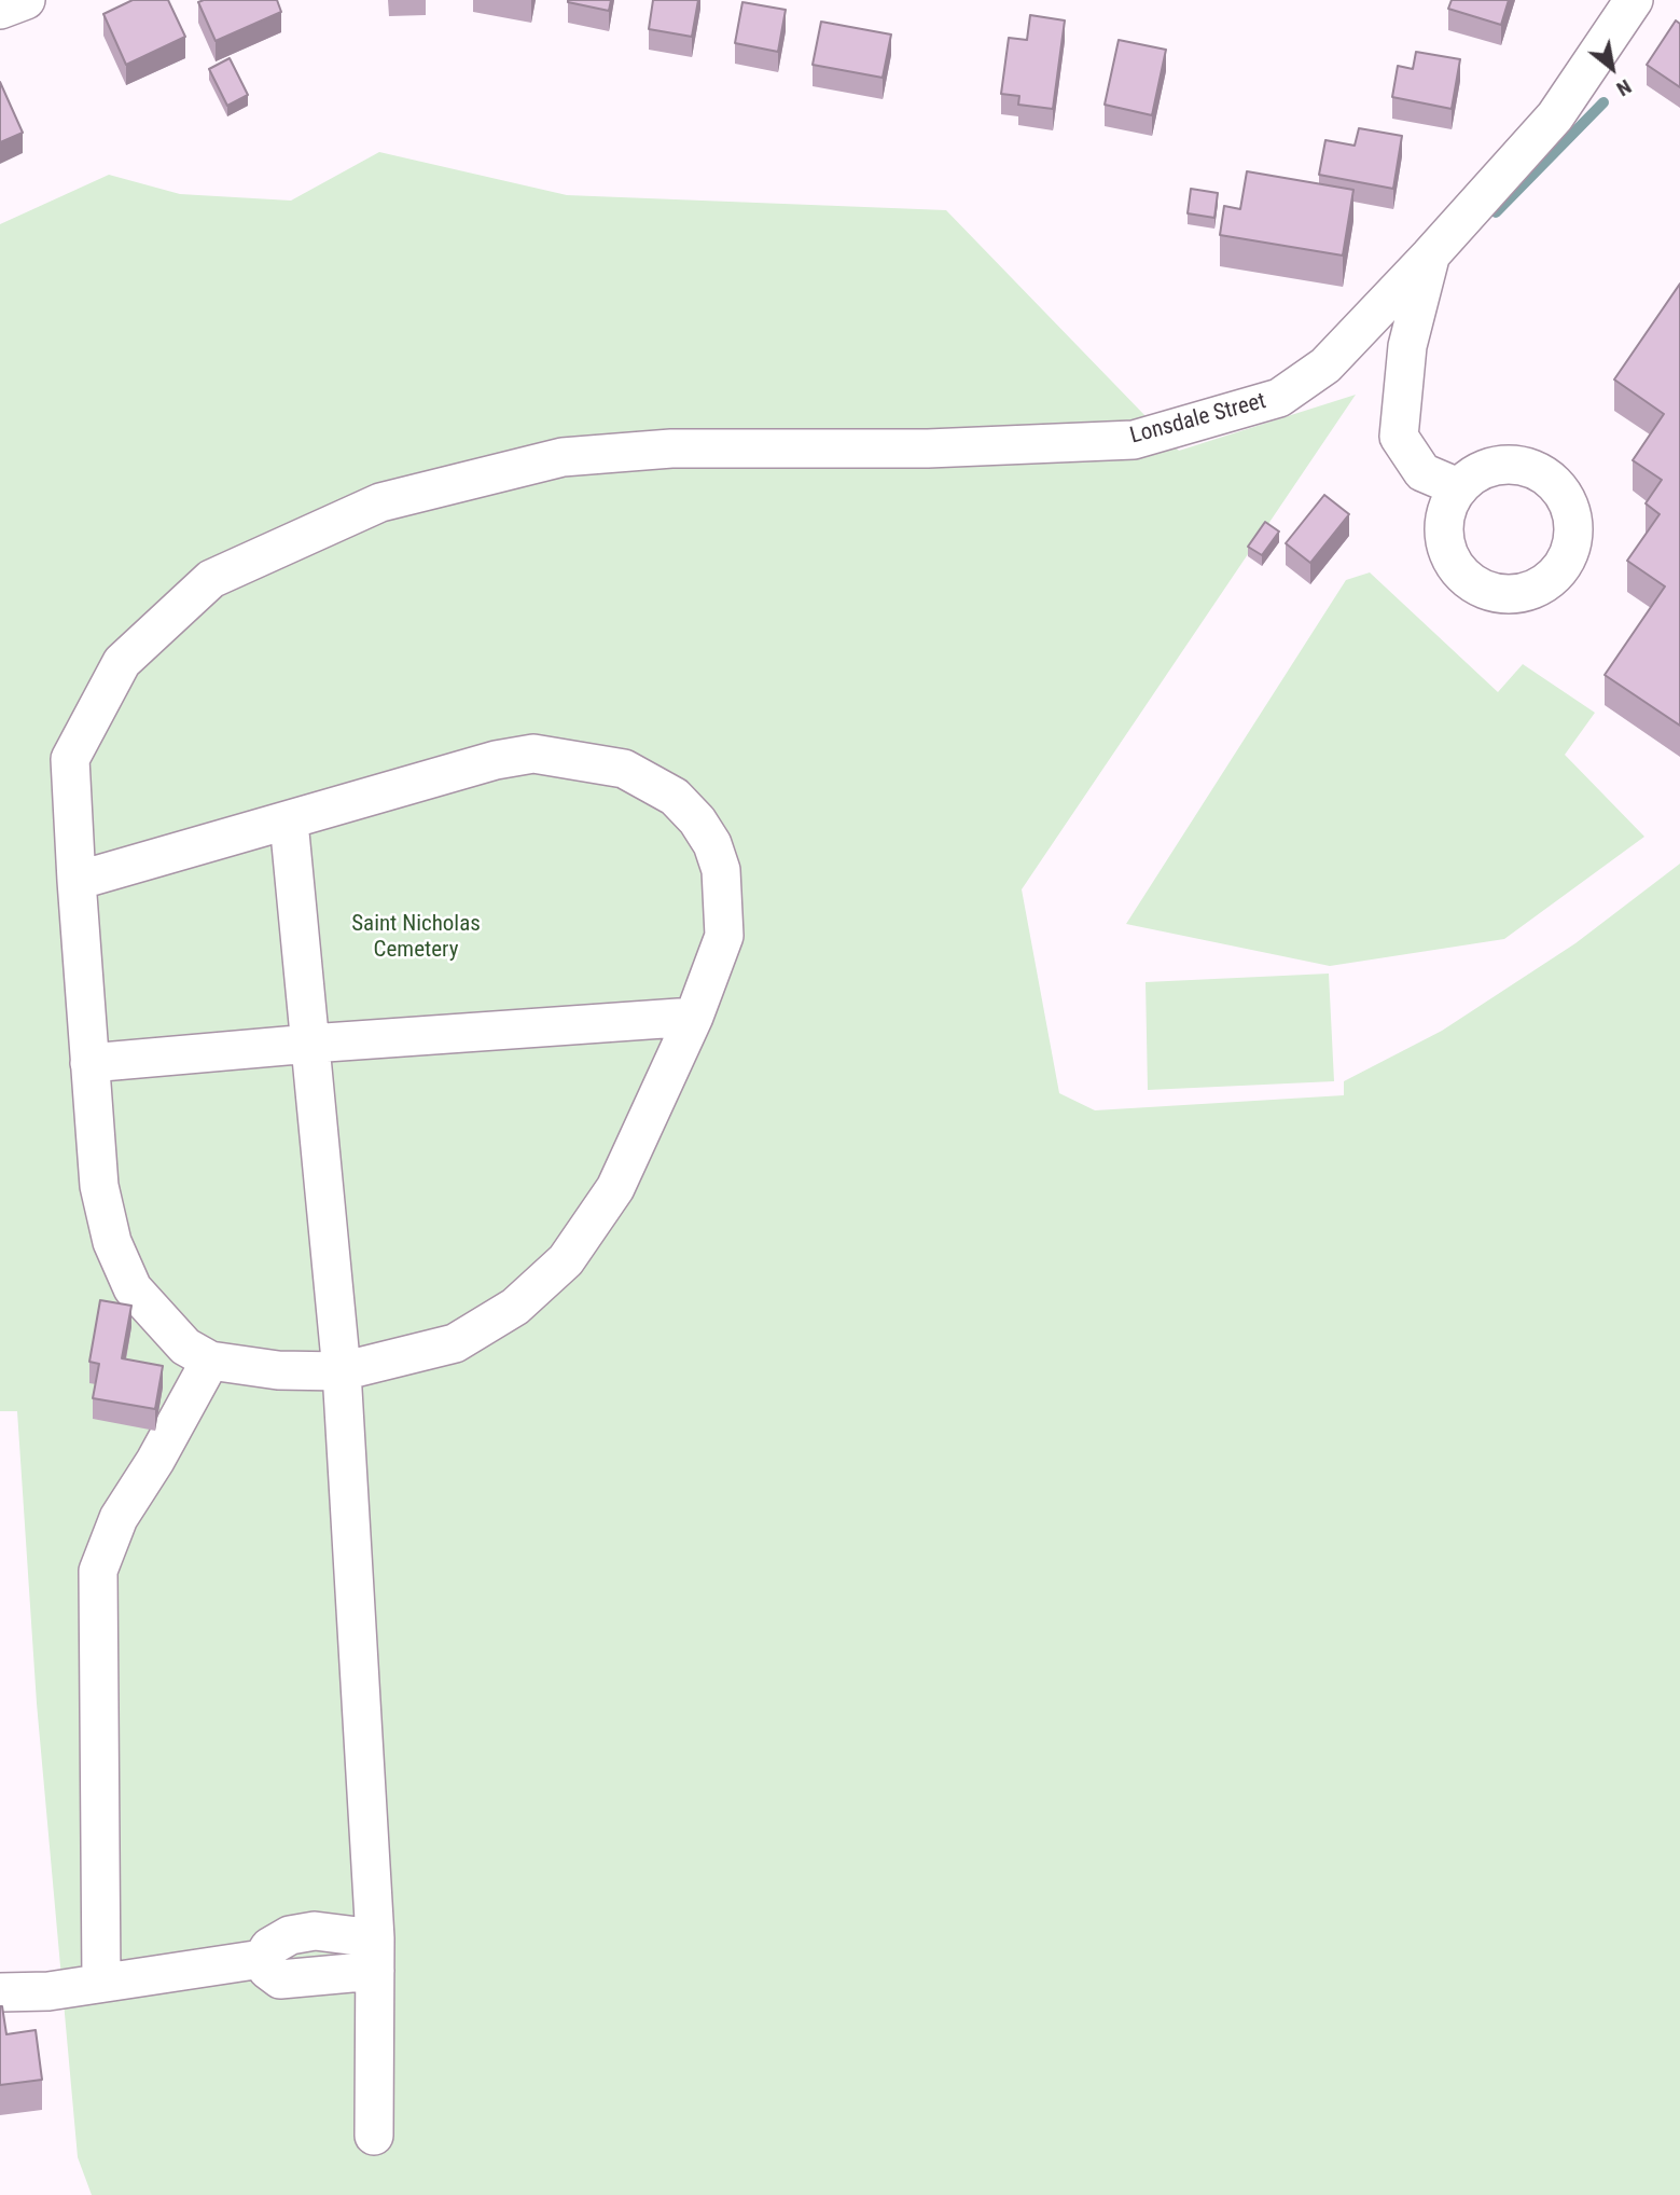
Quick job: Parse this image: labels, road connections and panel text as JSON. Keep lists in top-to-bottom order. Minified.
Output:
{"streets":{"street":["Lonsdale Street"]},"parks":["Saint Nicholas Cemetery"],"north":"bottom right"}
